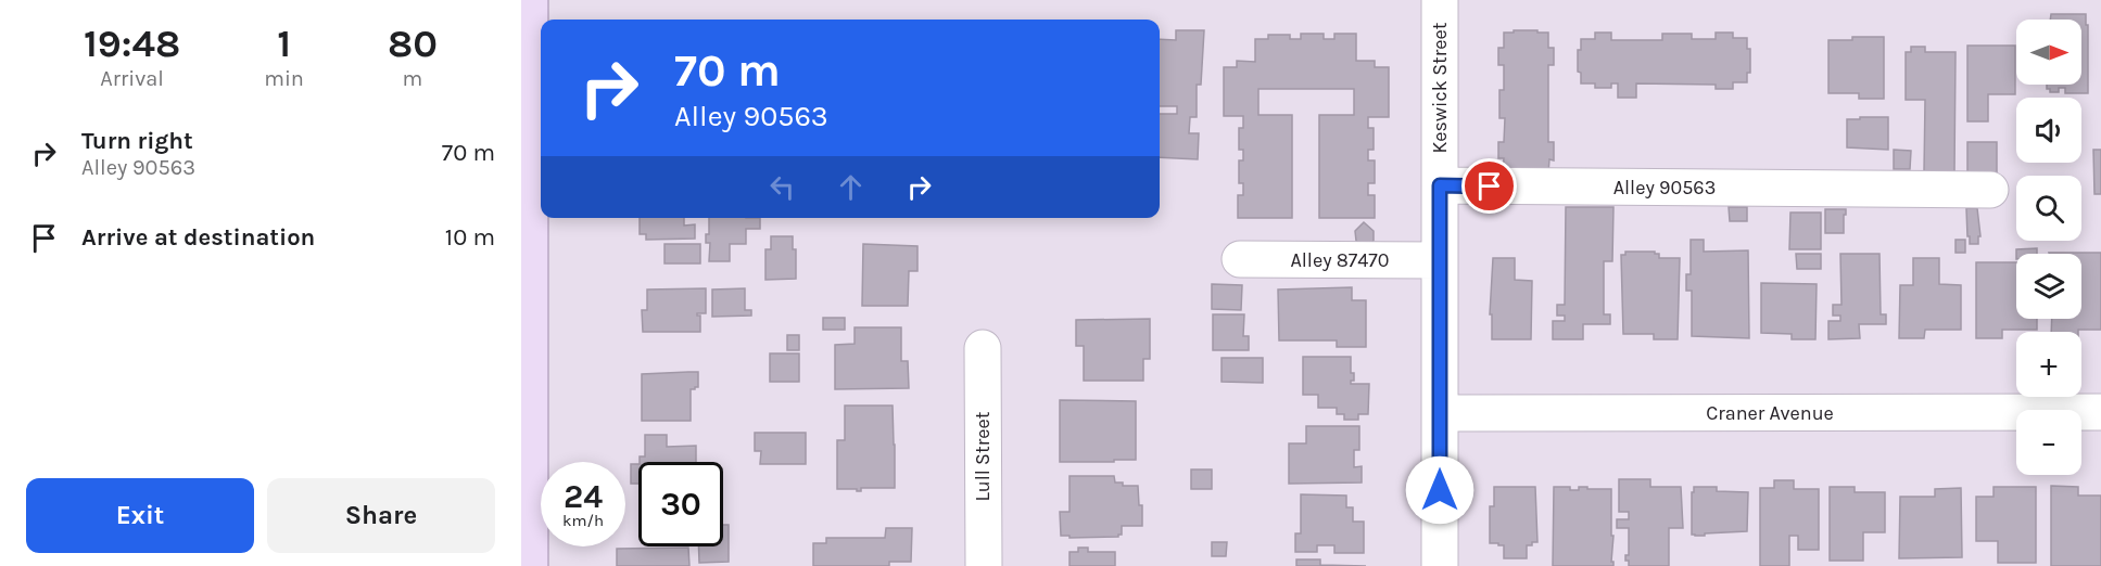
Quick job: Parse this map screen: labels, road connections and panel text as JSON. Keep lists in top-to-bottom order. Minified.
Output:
{"streets":{"street":["Keswick Street","Alley 90563","Alley 87470","Craner Avenue","Lull Street"]},"crossings":[["Keswick Street","Alley 90563"],["Keswick Street","Alley 87470"],["Keswick Street","Craner Avenue"]],"north":"right","page":{"eta":["19:48","Arrival","1","min","80","m"],"map_buttons":["+","−"],"turn":["70 m","Alley 90563"],"list":[{"name":"Turn right","note":"Alley 90563","value":"70 m"},{"name":"Arrive at destination","value":"10 m"}],"speed":"24 km/h","limit":"30","buttons":["Exit","Share"]}}
